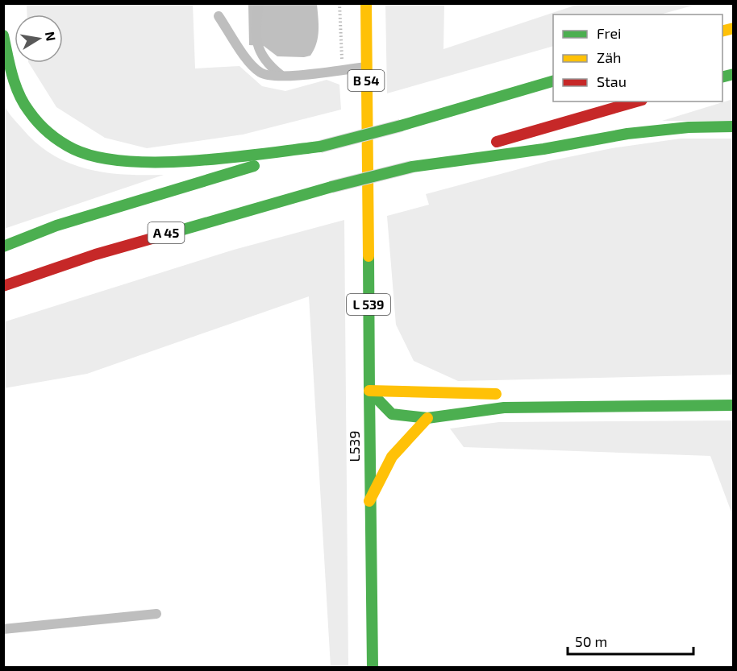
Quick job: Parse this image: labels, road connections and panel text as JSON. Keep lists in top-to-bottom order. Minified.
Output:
{"streets":{"main road":["B 54","A 45","L 539","L539"]},"crossings":[["B 54","L 539"],["L 539","L539"]],"legend":["Frei","Zäh","Stau"],"scale_bar":"50 m","north":"right"}
